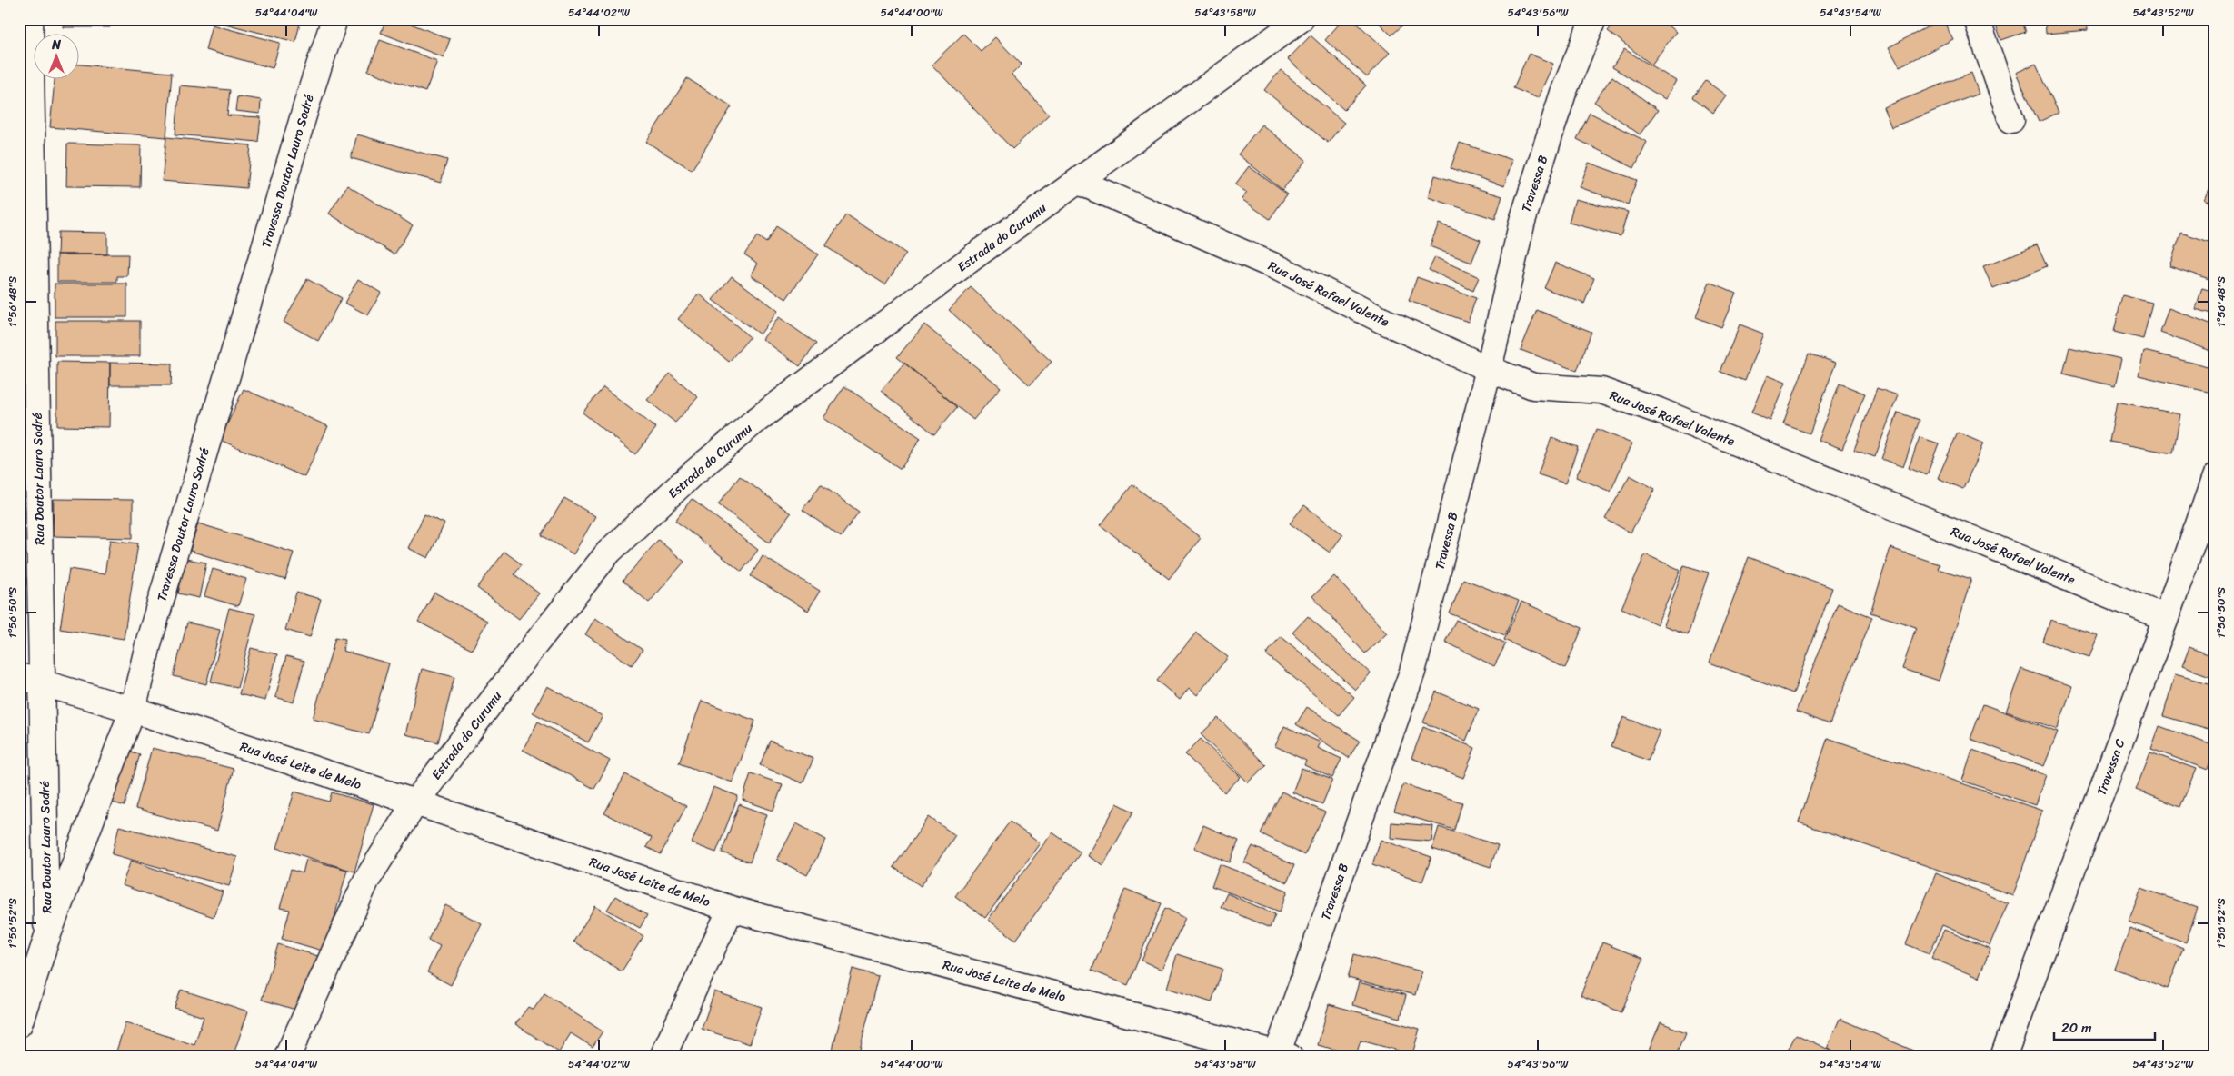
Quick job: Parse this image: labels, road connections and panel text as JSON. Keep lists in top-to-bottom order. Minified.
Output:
{"streets":{"street":["Travessa Doutor Lauro Sodré","Travessa B","Estrada do Curumu","Rua José Rafael Valente","Rua Doutor Lauro Sodré","Rua José Leite de Melo","Travessa C"]},"crossings":[["Travessa Doutor Lauro Sodré","Rua Doutor Lauro Sodré"],["Travessa Doutor Lauro Sodré","Rua José Leite de Melo"],["Travessa B","Rua José Rafael Valente"],["Travessa B","Rua José Leite de Melo"],["Estrada do Curumu","Rua José Rafael Valente"],["Estrada do Curumu","Rua José Leite de Melo"],["Rua José Rafael Valente","Travessa C"],["Rua Doutor Lauro Sodré","Rua José Leite de Melo"]],"scale_bar":"20 m","north":"top","coordinates":["54°44'04\"W","54°44'02\"W","54°44'00\"W","54°43'58\"W","54°43'56\"W","54°43'54\"W","54°43'52\"W","1°56'48\"S","1°56'50\"S","1°56'52\"S"]}
